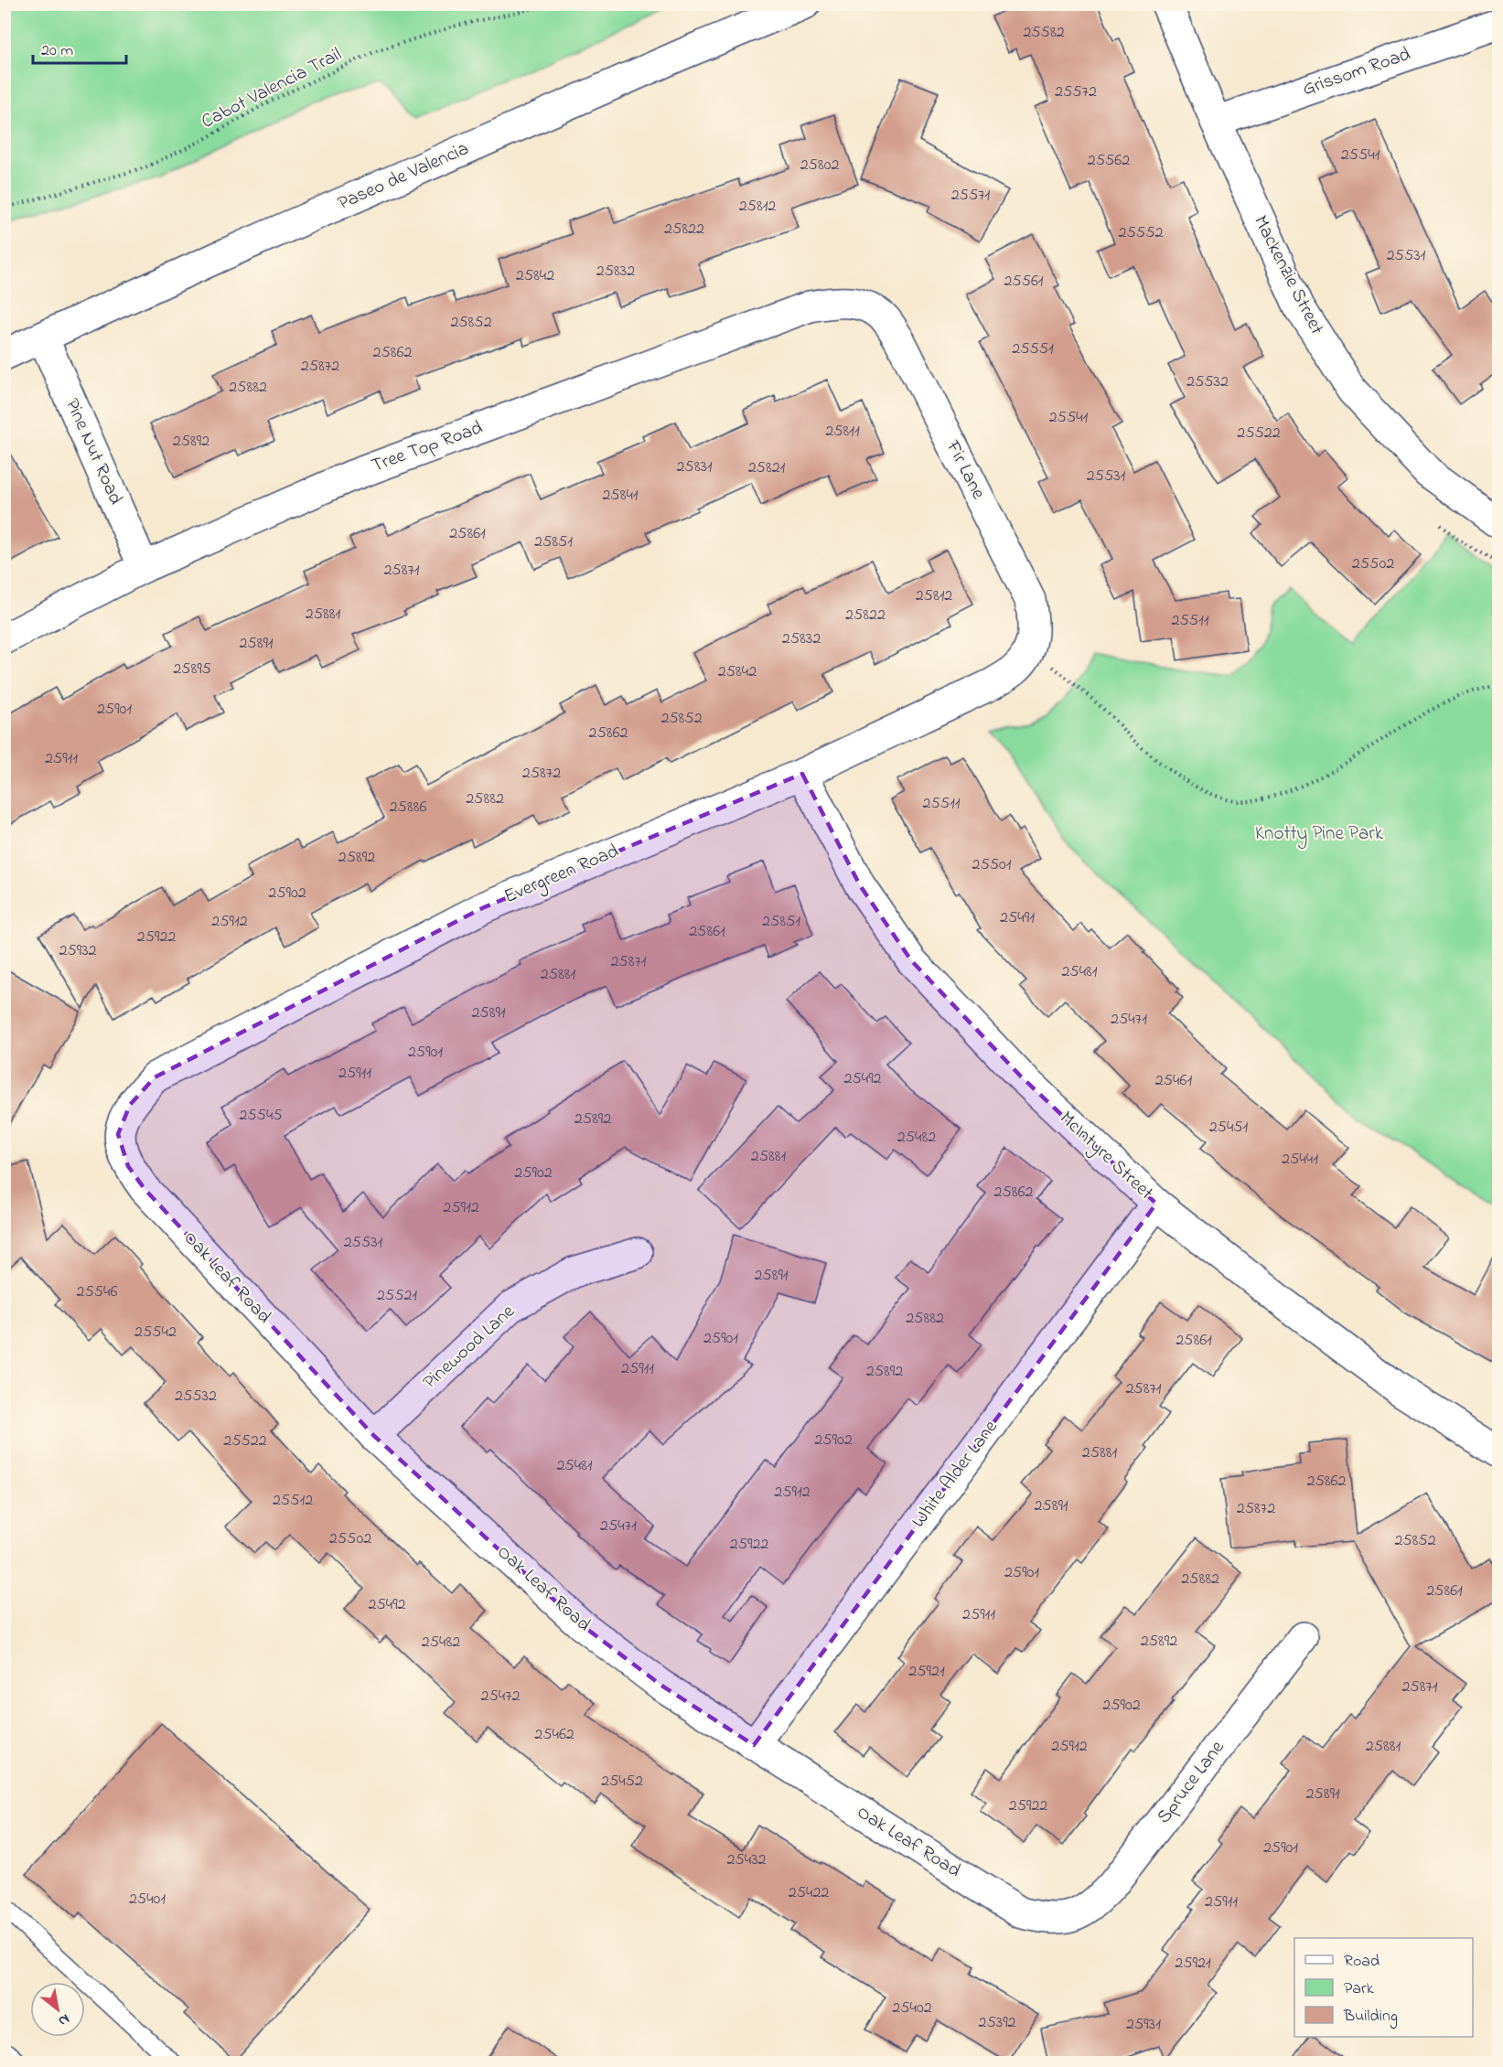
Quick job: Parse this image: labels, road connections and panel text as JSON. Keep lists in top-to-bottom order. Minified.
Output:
{"streets":{"street":["Grissom Road","Paseo de Valencia","Mackenzie Street","Tree Top Road","Pine Nut Road","Fir Lane","Evergreen Road","McIntyre Street","Oak Leaf Road","Pinewood Lane","White Alder Lane","Spruce Lane"],"path":["Cabot Valencia Trail"]},"crossings":[["Grissom Road","Mackenzie Street"],["Paseo de Valencia","Pine Nut Road"],["Tree Top Road","Pine Nut Road"],["Tree Top Road","Fir Lane"],["Fir Lane","Evergreen Road"],["Evergreen Road","McIntyre Street"],["Evergreen Road","Oak Leaf Road"],["McIntyre Street","White Alder Lane"],["Oak Leaf Road","Pinewood Lane"],["Oak Leaf Road","White Alder Lane"],["Oak Leaf Road","Spruce Lane"]],"parks":["Knotty Pine Park"],"house_numbers":["25582","25572","25541","25562","25802","25571","25812","25822","25552","25531","25832","25842","25561","25852","25551","25862","25872","25532","25882","25541","25811","25522","25892","25831","25821","25531","25841","25861","25851","25502","25871","25812","25881","25822","25511","25832","25891","25895","25842","25901","25852","25862","25911","25872","25882","25511","25886","25892","25501","25902","25491","25912","25851","25861","25922","25932","25871","25481","25881","25891","25471","25901","25911","25492","25461","25545","25892","25451","25482","25881","25441","25902","25862","25912","25531","25891","25546","25521","25882","25542","25901","25861","25911","25892","25871","25532","25902","25522","25881","25481","25862","25912","25512","25891","25872","25471","25502","25852","25922","25901","25882","25861","25492","25911","25892","25482","25921","25871","25472","25902","25462","25912","25881","25452","25891","25922","25901","25432","25422","25401","25911","25921","25402","25392","25931"],"legend":["Road","Park","Building"],"scale_bar":"20 m","north":"bottom right"}
